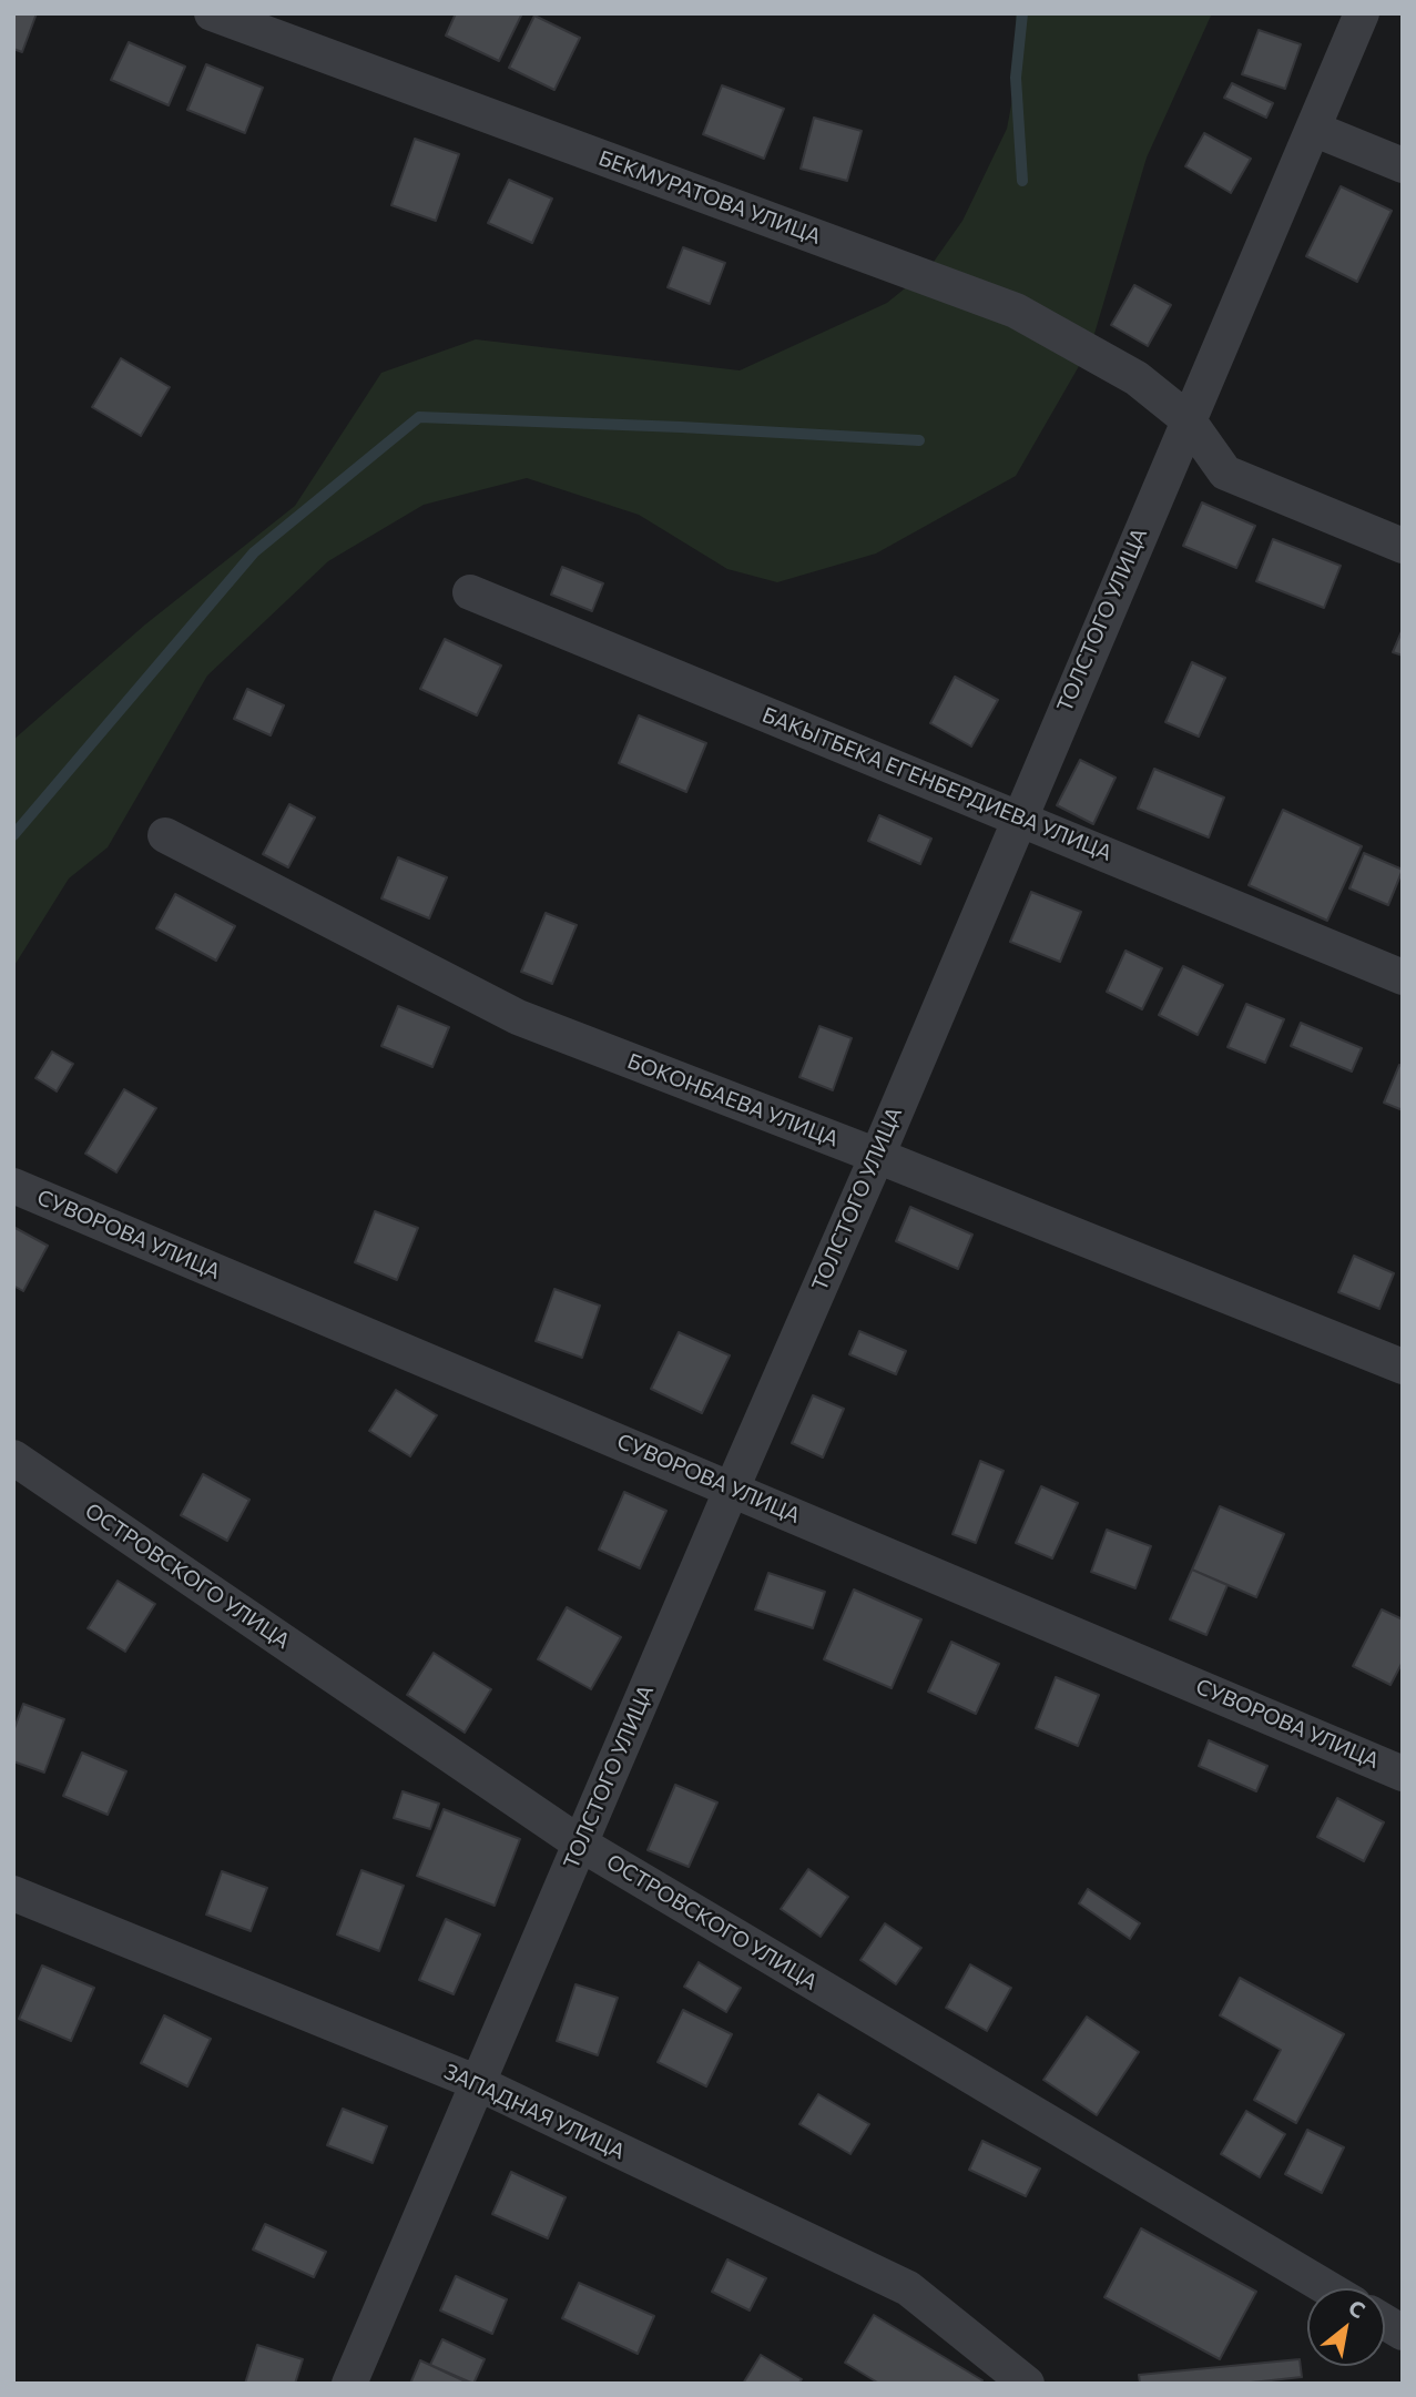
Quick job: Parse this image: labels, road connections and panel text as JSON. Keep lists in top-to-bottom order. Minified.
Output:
{"streets":{"street":["БЕКМУРАТОВА УЛИЦА","ТОЛСТОГО УЛИЦА","БАКЫТБЕКА ЕГЕНБЕРДИЕВА УЛИЦА","БОКОНБАЕВА УЛИЦА","СУВОРОВА УЛИЦА","ОСТРОВСКОГО УЛИЦА","ЗАПАДНАЯ УЛИЦА"]},"crossings":[["БЕКМУРАТОВА УЛИЦА","ТОЛСТОГО УЛИЦА"],["ТОЛСТОГО УЛИЦА","БАКЫТБЕКА ЕГЕНБЕРДИЕВА УЛИЦА"],["ТОЛСТОГО УЛИЦА","БОКОНБАЕВА УЛИЦА"],["ТОЛСТОГО УЛИЦА","СУВОРОВА УЛИЦА"],["ТОЛСТОГО УЛИЦА","ОСТРОВСКОГО УЛИЦА"],["ТОЛСТОГО УЛИЦА","ЗАПАДНАЯ УЛИЦА"]],"north":"top right"}
